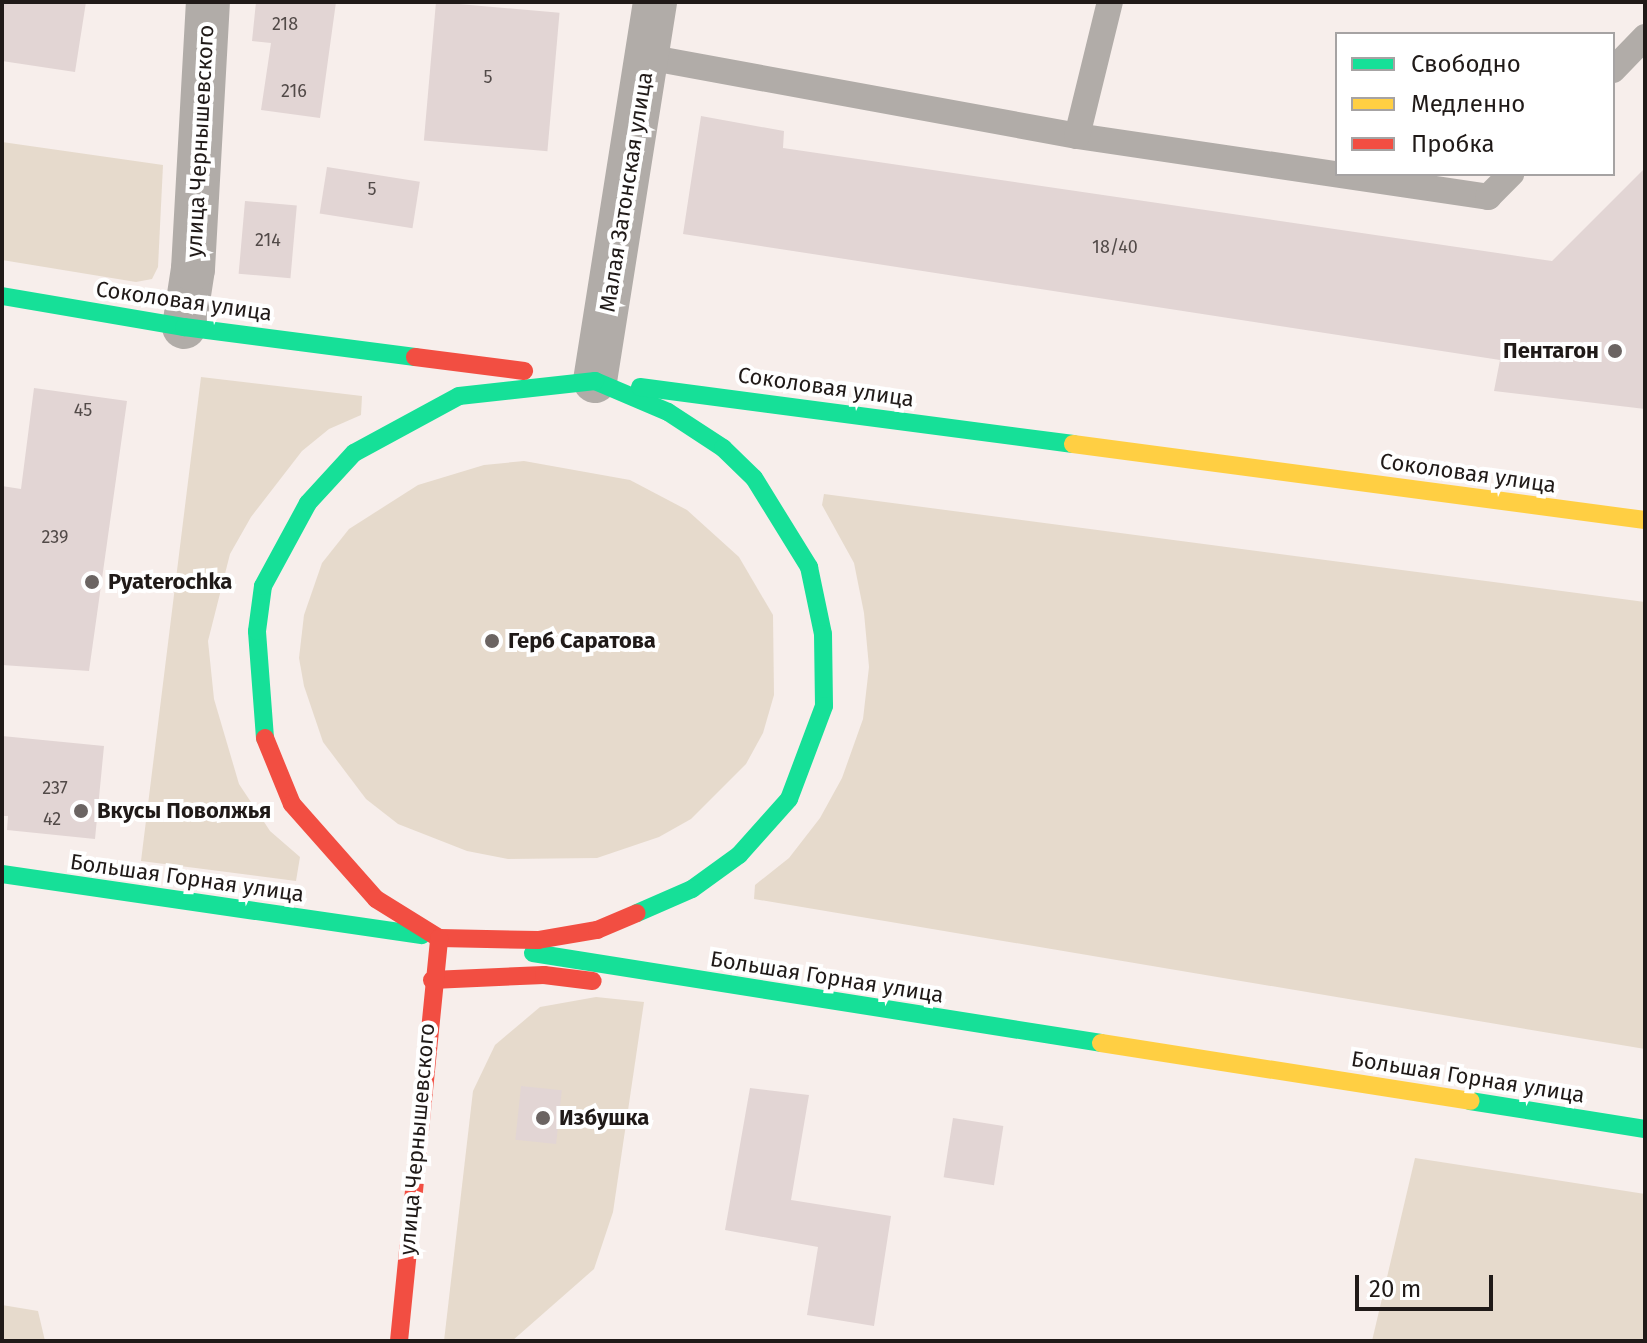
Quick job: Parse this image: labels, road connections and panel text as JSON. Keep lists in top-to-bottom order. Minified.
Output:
{"streets":{"main road":["улица Чернышевского","Соколовая улица","Большая Горная улица"],"street":["Малая Затонская улица"]},"crossings":[["улица Чернышевского","Соколовая улица"],["улица Чернышевского","Большая Горная улица"],["Малая Затонская улица","Соколовая улица"]],"places":["Пентагон","Pyaterochka","Герб Саратова","Вкусы Поволжья","Избушка"],"house_numbers":["218","5","216","5","214","18/40","45","239","237","42"],"legend":["Свободно","Медленно","Пробка"],"scale_bar":"20 m"}
